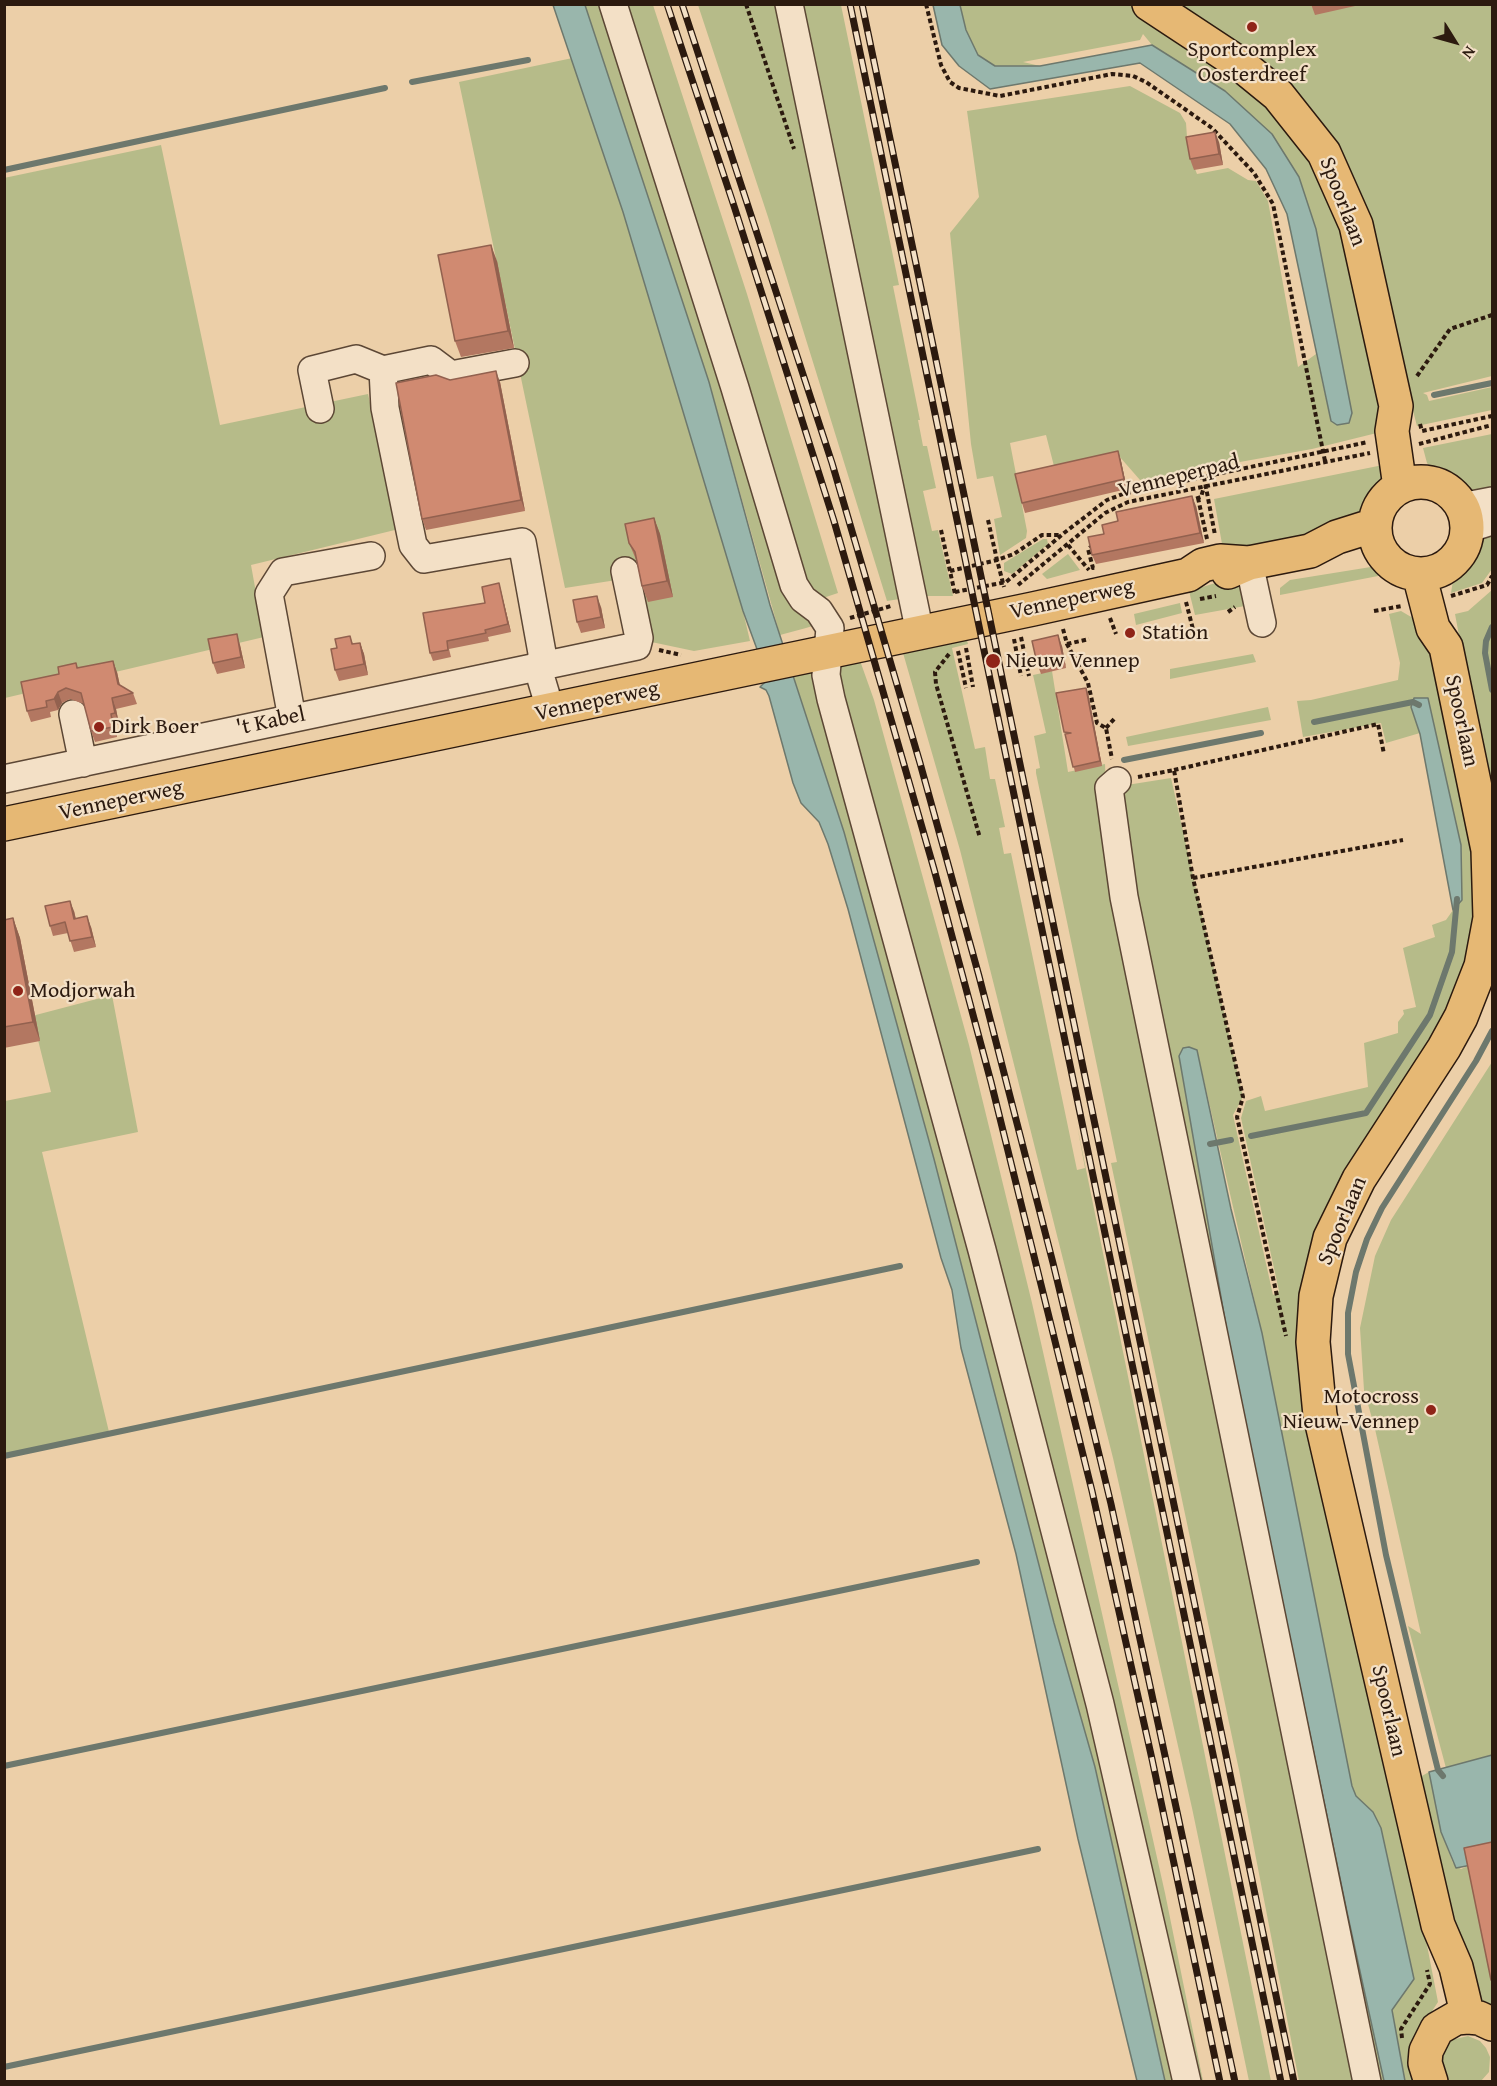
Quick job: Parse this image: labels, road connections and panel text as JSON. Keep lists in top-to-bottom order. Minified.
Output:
{"streets":{"main road":["Spoorlaan","Venneperweg"],"street":["'t Kabel"],"path":["Venneperpad"]},"crossings":[["Spoorlaan","Venneperpad"],["Spoorlaan","Venneperweg"]],"places":["Sportcomplex Oosterdreef","Station","Nieuw Vennep","Dirk Boer","Modjorwah","Motocross Nieuw-Vennep"],"north":"bottom right"}
